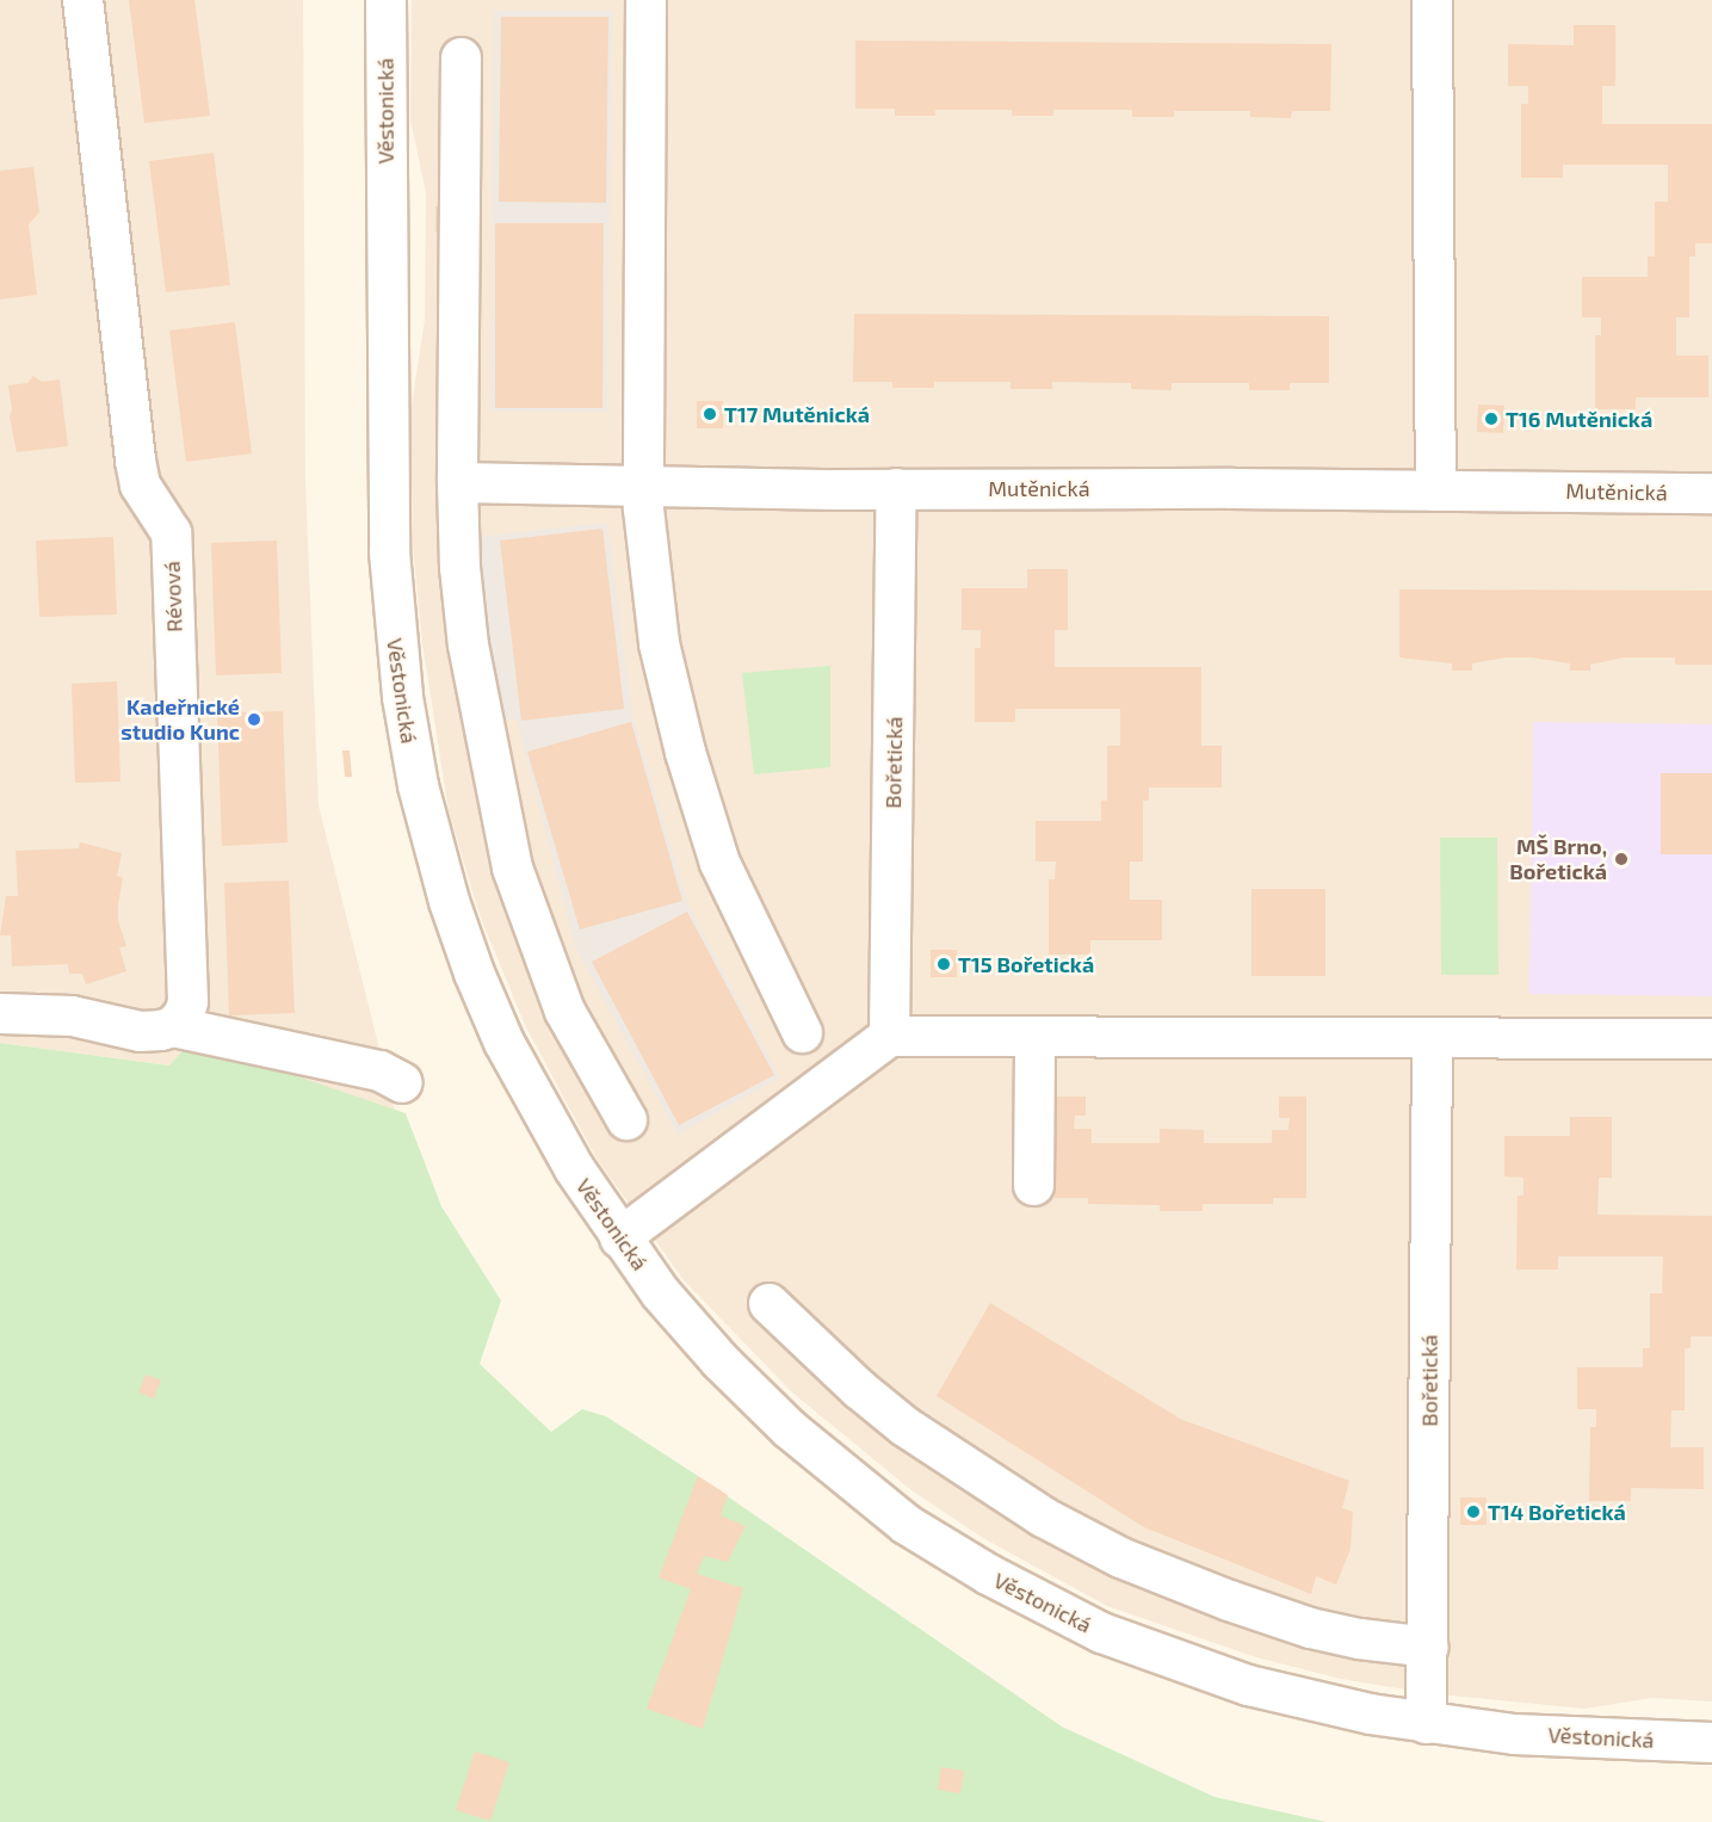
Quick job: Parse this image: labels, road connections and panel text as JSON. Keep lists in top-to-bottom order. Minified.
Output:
{"streets":{"street":["Věstonická","Mutěnická","Révová","Bořetická"]},"crossings":[["Věstonická","Bořetická"],["Mutěnická","Bořetická"]],"places":["T17 Mutěnická","T16 Mutěnická","Kadeřnické studio Kunc","MŠ Brno, Bořetická","T15 Bořetická","T14 Bořetická"]}
